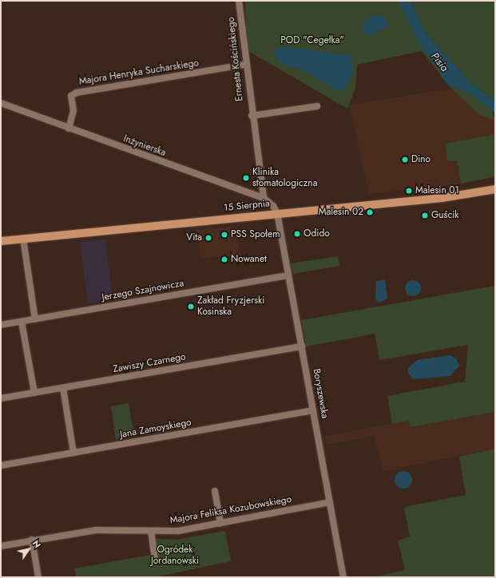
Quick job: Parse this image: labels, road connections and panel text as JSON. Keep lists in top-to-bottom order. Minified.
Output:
{"streets":{"main road":["15 Sierpnia"],"street":["Ernesta Kościńskiego","Majora Henryka Sucharskiego","Inżynierska","Jerzego Szajnowicza","Zawiszy Czarnego","Boryszewska","Jana Zamoyskiego","Majora Feliksa Kozubowskiego"]},"crossings":[["Ernesta Kościńskiego","Majora Henryka Sucharskiego"],["Ernesta Kościńskiego","Inżynierska"],["Majora Henryka Sucharskiego","Inżynierska"],["15 Sierpnia","Boryszewska"],["Jerzego Szajnowicza","Boryszewska"],["Zawiszy Czarnego","Boryszewska"],["Boryszewska","Jana Zamoyskiego"],["Boryszewska","Majora Feliksa Kozubowskiego"]],"water":["Pisia"],"parks":["POD \"Cegełka\"","Ogródek Jordanowski"],"places":["Dino","Klinika stomatologiczna","Malesin 01","Malesin 02","Guścik","Odido","PSS Społem","Vita","Nowanet","Zakład Fryzjerski Kosinska"],"north":"top right"}
